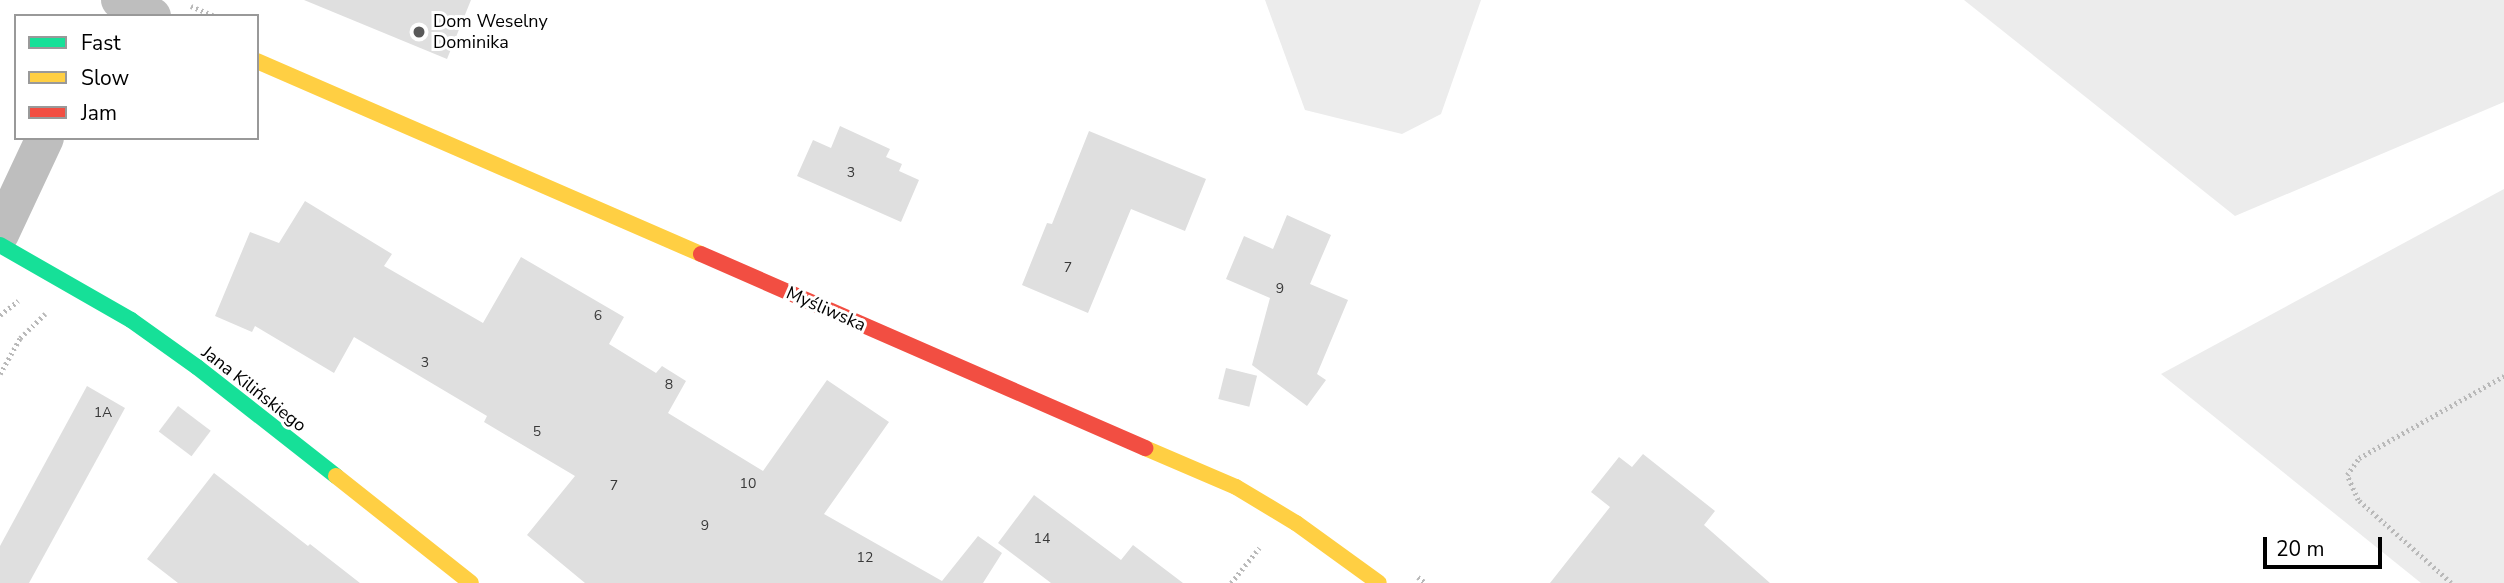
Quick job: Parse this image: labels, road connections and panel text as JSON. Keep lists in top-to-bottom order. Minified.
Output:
{"streets":{"street":["Myśliwska","Jana Kilińskiego"]},"places":["Dom Weselny Dominika"],"house_numbers":["3","7","9","6","3","8","1A","5","10","7","9","14","12"],"legend":["Fast","Slow","Jam"],"scale_bar":"20 m"}
